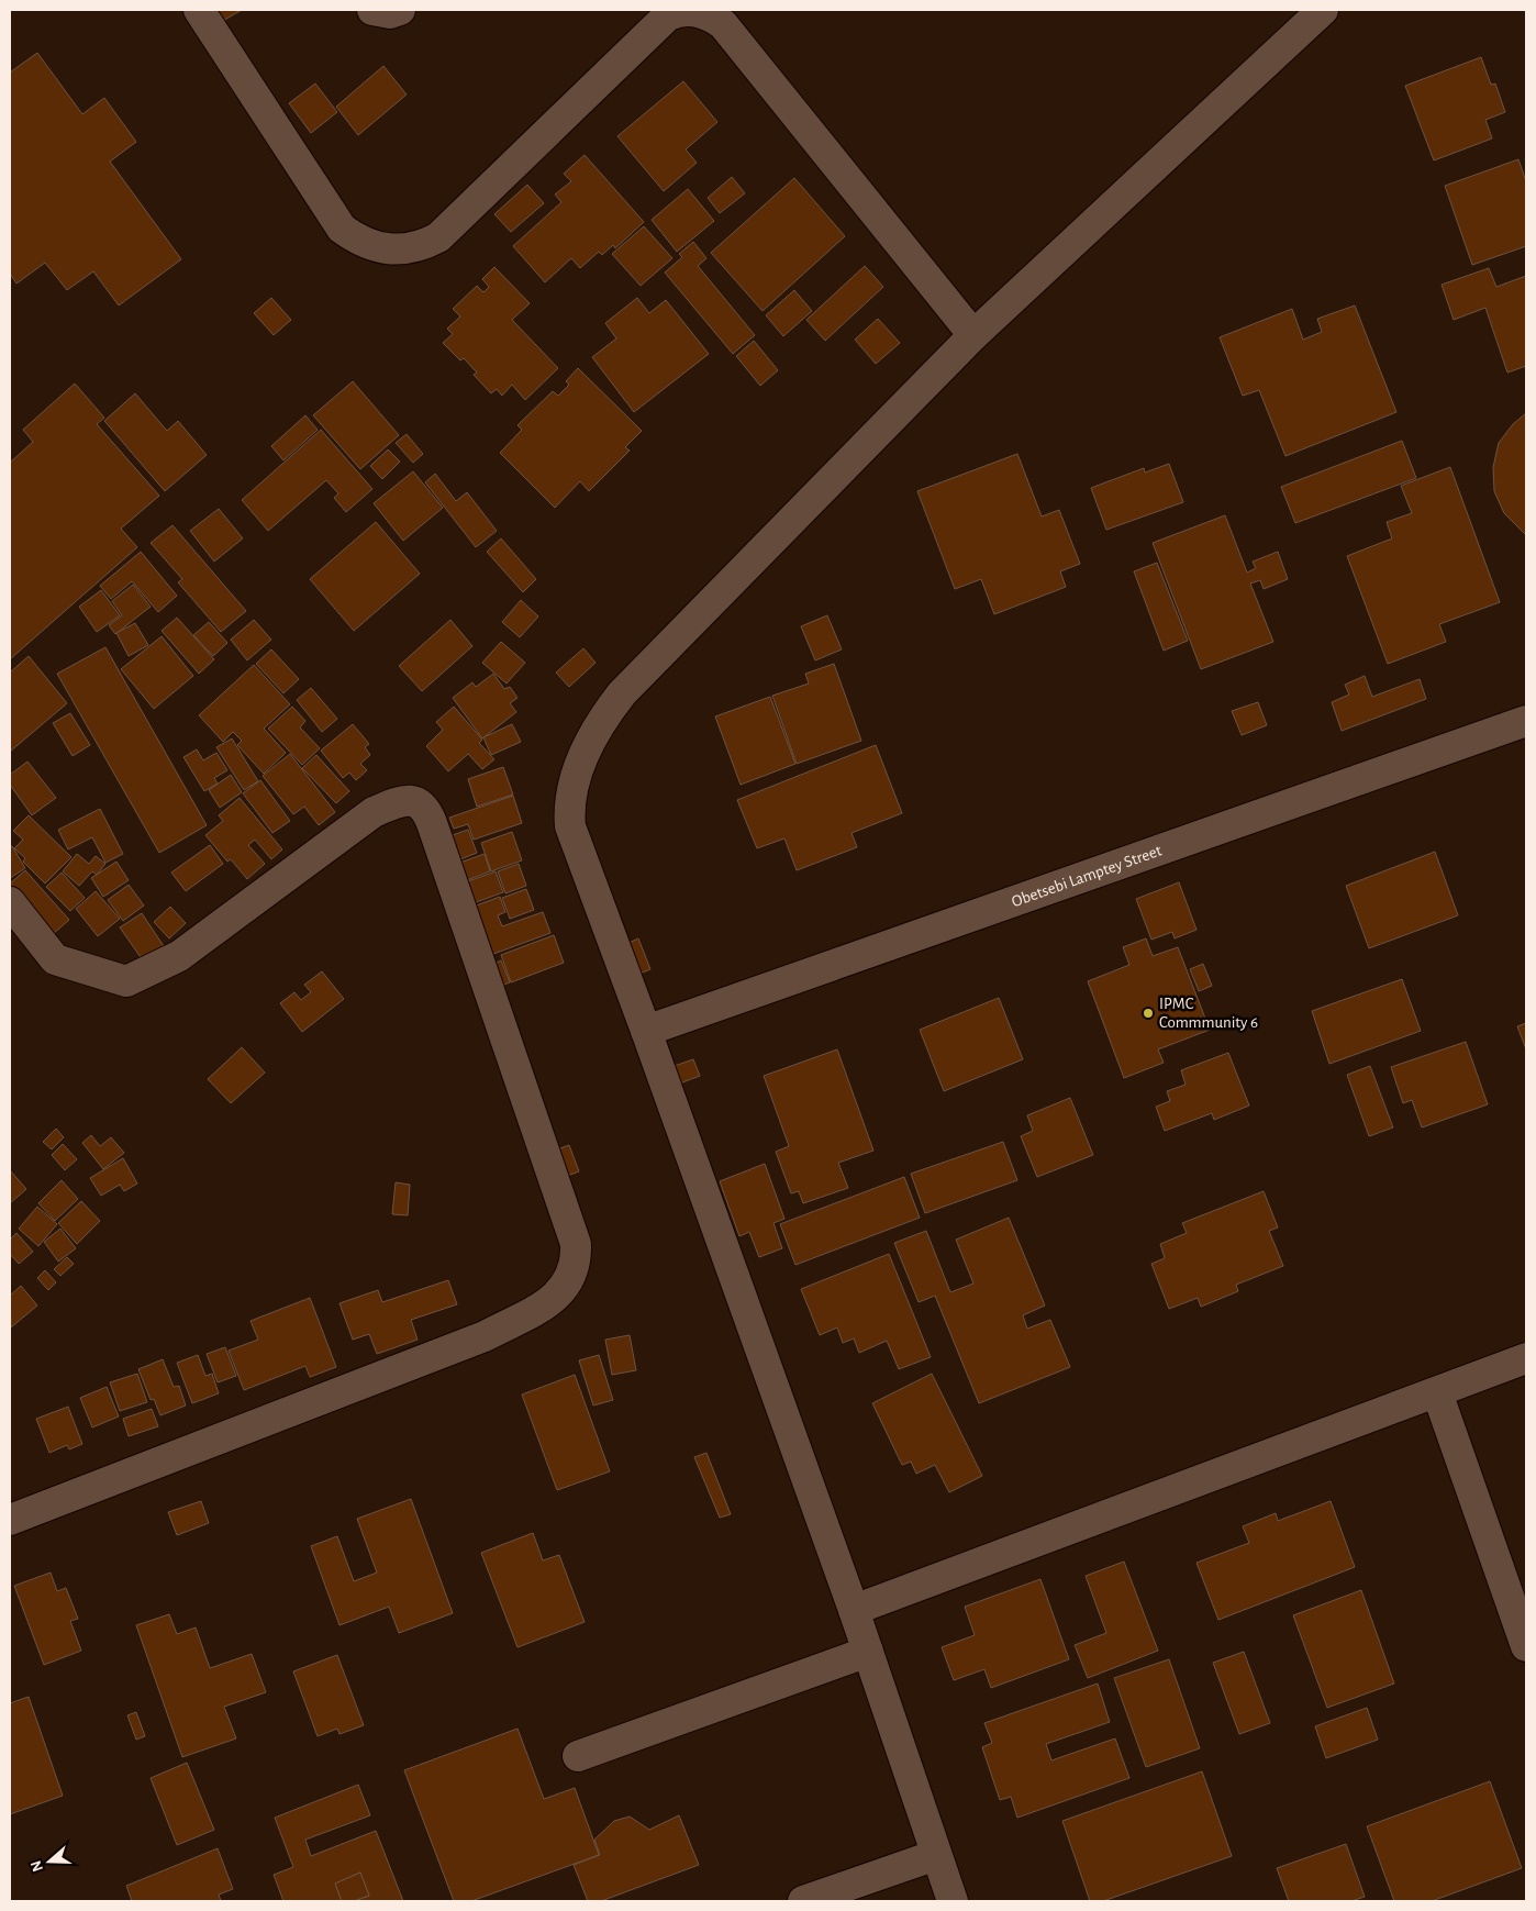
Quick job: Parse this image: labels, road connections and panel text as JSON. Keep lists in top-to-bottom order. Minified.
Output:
{"streets":{"street":["Obetsebi Lamptey Street"]},"places":["IPMC Commmunity 6"],"north":"left"}
